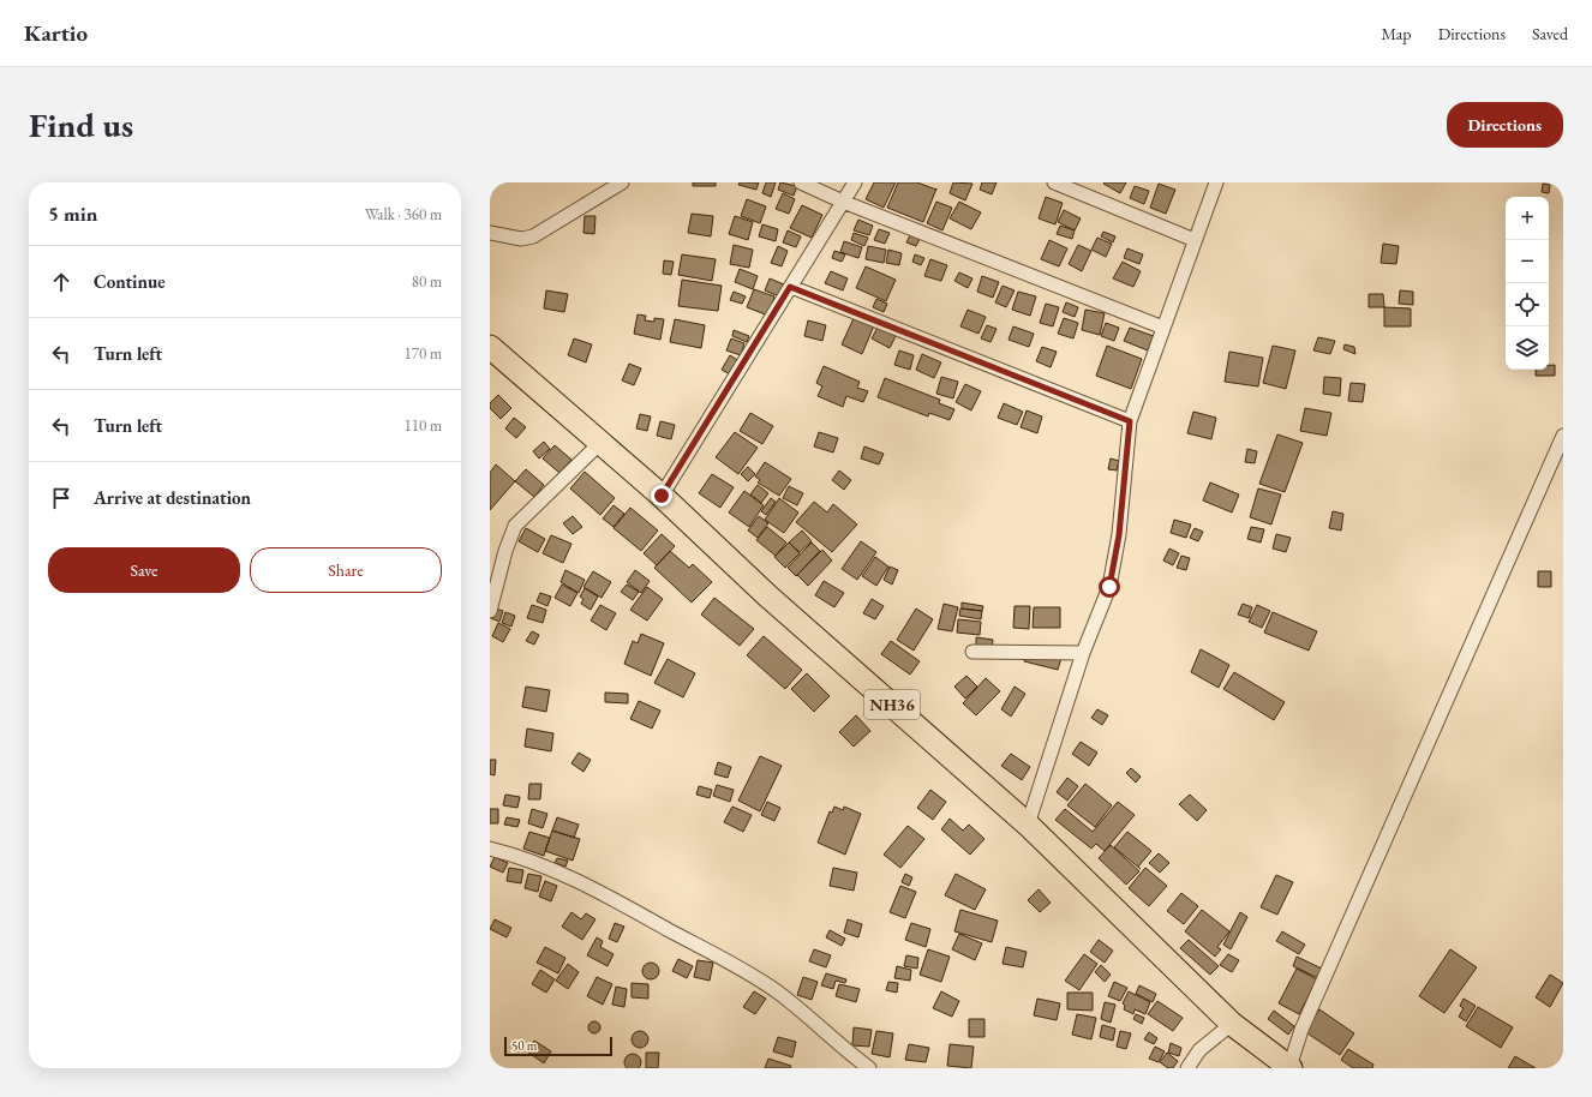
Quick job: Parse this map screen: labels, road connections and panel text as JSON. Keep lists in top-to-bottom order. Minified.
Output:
{"streets":{"highway":["NH36"]},"scale_bar":"50 m","page":{"header":"Kartio","nav":["Map","Directions","Saved"],"buttons":["Directions",["Save","Share"]],"title":"Find us","heading":["5 min","Walk · 360 m"],"map_buttons":["+","−"],"list":[["Continue","80 m"],["Turn left","170 m"],["Turn left","110 m"],"Arrive at destination"],"scale":"50 m"}}
